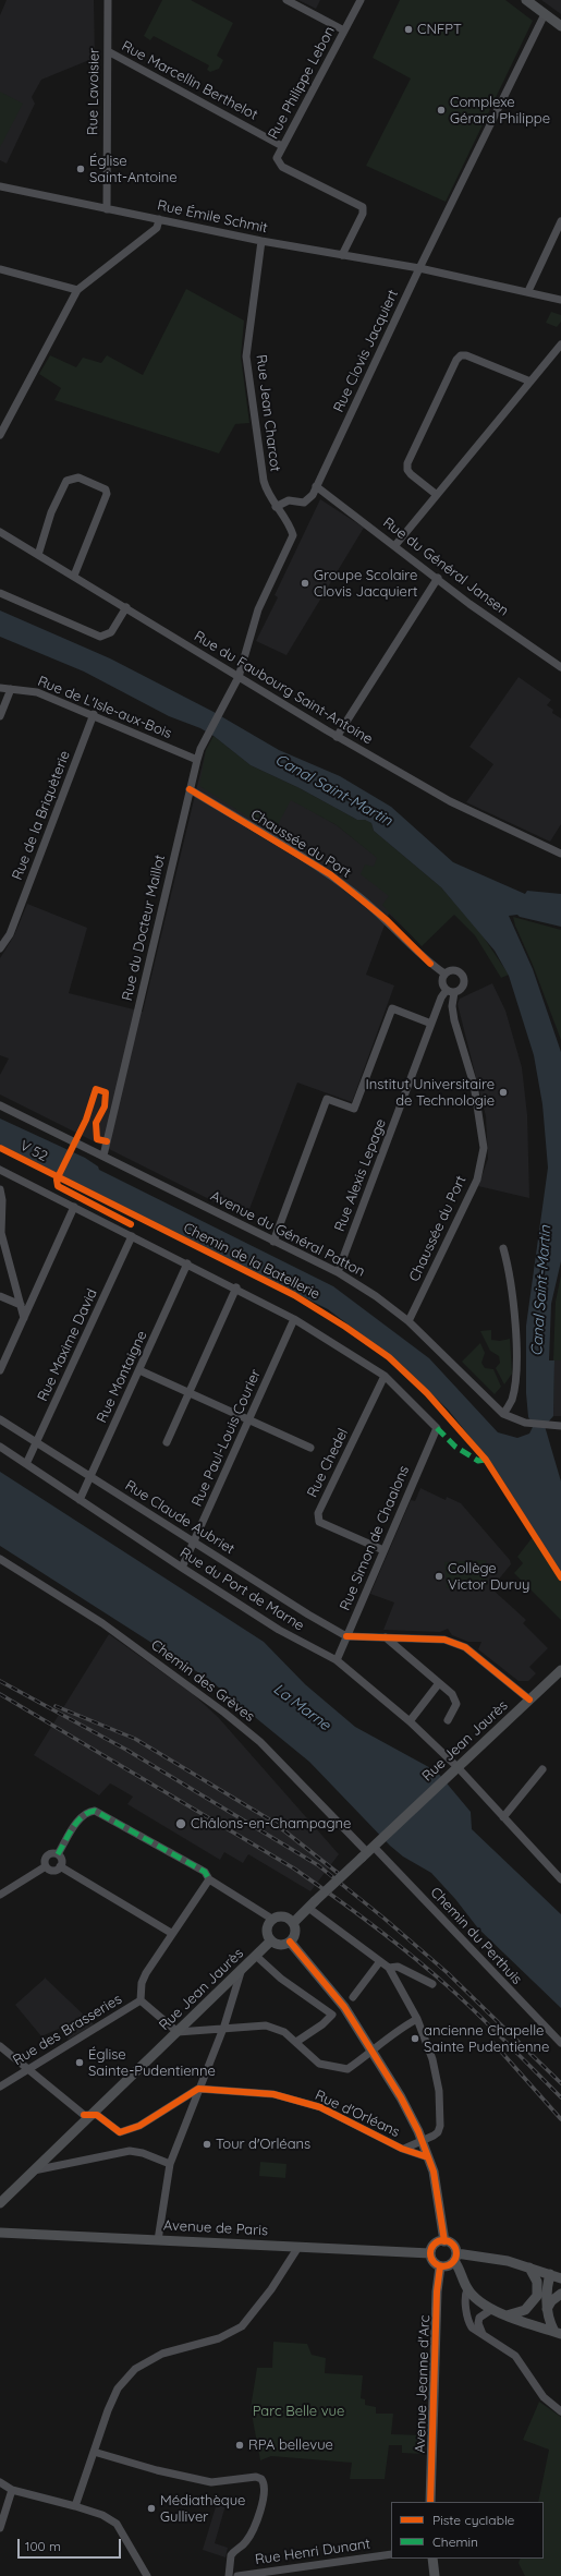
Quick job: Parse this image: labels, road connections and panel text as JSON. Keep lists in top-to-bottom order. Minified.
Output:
{"streets":{"main road":["Rue Jean Jaurès","Avenue de Paris","Avenue Jeanne d'Arc"],"street":["Rue Marcellin Berthelot","Rue Philippe Lebon","Rue Lavoisier","Rue Émile Schmit","Rue Clovis Jacquiert","Rue Jean Charcot","Rue du Général Jansen","Rue du Faubourg Saint-Antoine","Rue de L'Isle-aux-Bois","Rue de la Briquèterie","Chaussée du Port","Rue du Docteur Maillot","Rue Alexis Lepage","Avenue du Général Patton","Rue Maxime David","Rue Montaigne","Rue Paul-Louis Courier","Rue Chedel","Rue Claude Aubriet","Rue Simon de Chaalons","Rue du Port de Marne","Chemin des Grèves","Chemin du Perthuis","Rue des Brasseries","Rue d'Orléans","Rue Henri Dunant"],"cycle path":["V 52"]},"crossings":[["Rue Marcellin Berthelot","Rue Philippe Lebon"],["Rue Marcellin Berthelot","Rue Lavoisier"],["Rue Philippe Lebon","Rue Émile Schmit"],["Rue Lavoisier","Rue Émile Schmit"],["Rue Émile Schmit","Rue Clovis Jacquiert"],["Rue Émile Schmit","Rue Jean Charcot"],["Rue Clovis Jacquiert","Rue Jean Charcot"],["Rue Clovis Jacquiert","Rue du Général Jansen"],["Rue du Faubourg Saint-Antoine","Rue du Docteur Maillot"],["Rue de L'Isle-aux-Bois","Rue de la Briquèterie"],["Rue de L'Isle-aux-Bois","Rue du Docteur Maillot"],["Chaussée du Port","Rue du Docteur Maillot"],["Chaussée du Port","Rue Alexis Lepage"],["Chaussée du Port","Avenue du Général Patton"],["Rue du Docteur Maillot","Avenue du Général Patton"],["Rue Alexis Lepage","Avenue du Général Patton"],["Rue Maxime David","Rue Claude Aubriet"],["Rue Maxime David","Rue du Port de Marne"],["Rue Montaigne","Rue Claude Aubriet"],["Rue Montaigne","Rue du Port de Marne"],["Rue Paul-Louis Courier","Rue Claude Aubriet"],["Rue Paul-Louis Courier","Rue du Port de Marne"],["Rue Chedel","Rue Simon de Chaalons"],["Rue Claude Aubriet","Rue Simon de Chaalons"],["Rue Simon de Chaalons","Rue du Port de Marne"],["Rue du Port de Marne","Rue Jean Jaurès"],["Chemin des Grèves","Rue Jean Jaurès"],["Chemin des Grèves","Chemin du Perthuis"],["Rue Jean Jaurès","Chemin du Perthuis"],["Avenue de Paris","Avenue Jeanne d'Arc"]],"water":["Canal Saint-Martin","La Marne"],"parks":["Parc Belle vue"],"places":["CNFPT","Complexe Gérard Philippe","Église Saint-Antoine","Groupe Scolaire Clovis Jacquiert","Institut Universitaire de Technologie","Collège Victor Duruy","Châlons-en-Champagne","ancienne Chapelle Sainte Pudentienne","Église Sainte-Pudentienne","Tour d'Orléans","RPA bellevue","Médiathèque Gulliver"],"legend":["Piste cyclable","Chemin"],"scale_bar":"100 m"}
